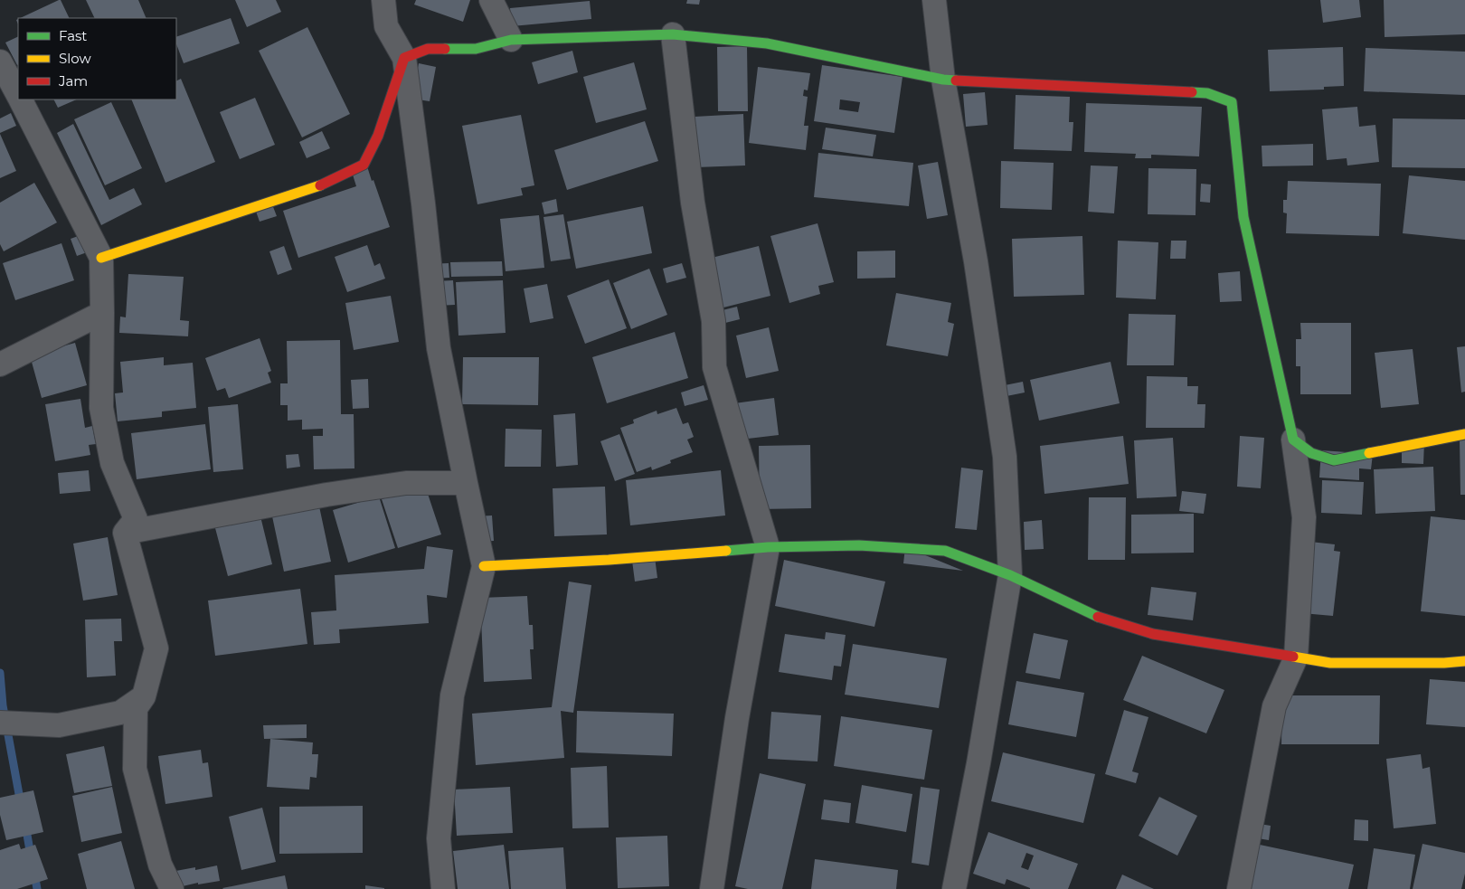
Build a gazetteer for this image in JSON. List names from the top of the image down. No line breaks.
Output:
{"legend":["Fast","Slow","Jam"]}
